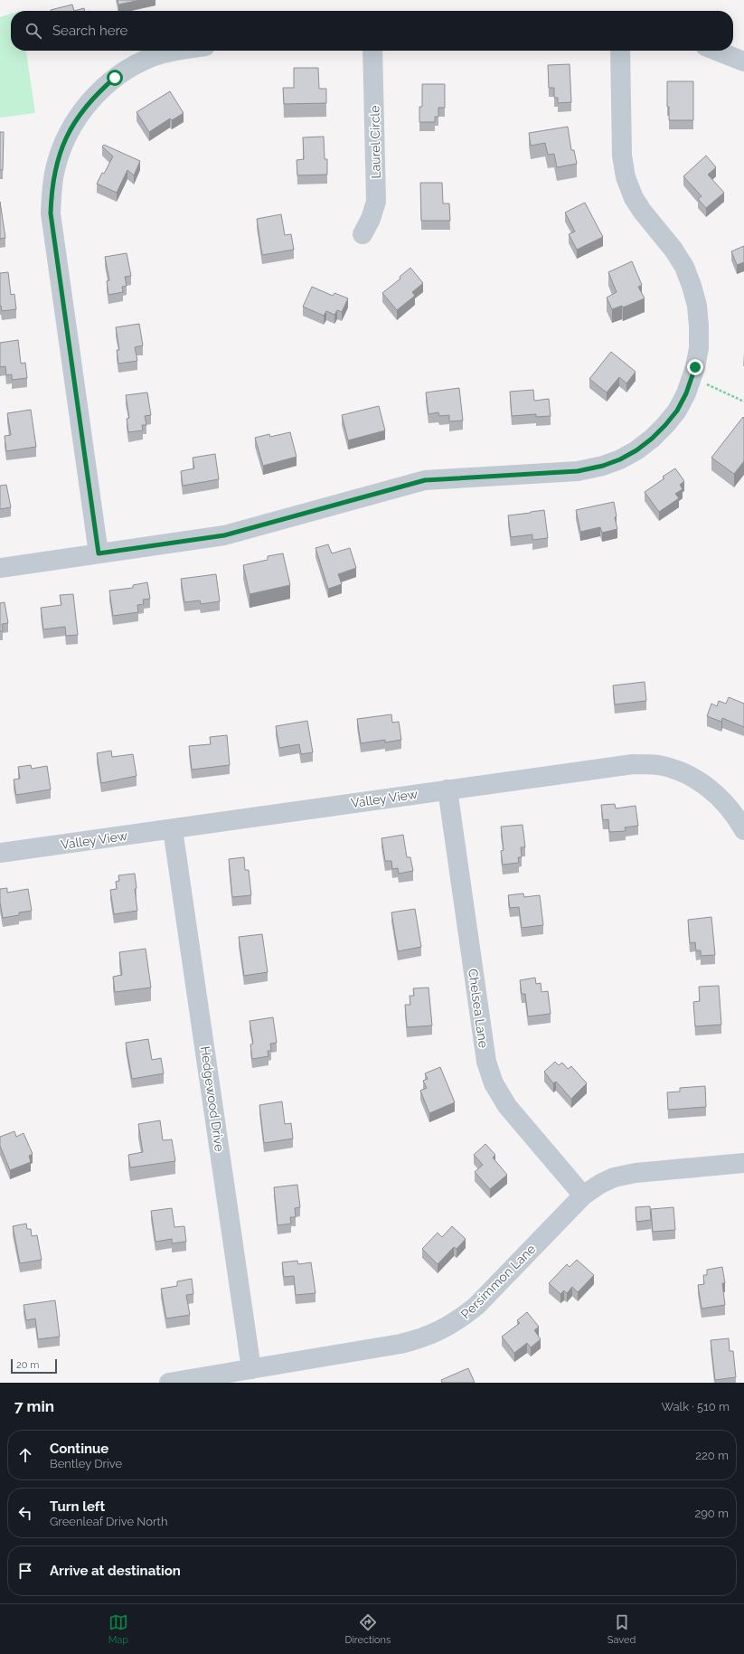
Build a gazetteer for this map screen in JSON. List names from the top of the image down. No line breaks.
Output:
{"streets":{"street":["Laurel Circle","Valley View","Chelsea Lane","Hedgewood Drive","Persimmon Lane"]},"crossings":[["Valley View","Chelsea Lane"],["Valley View","Hedgewood Drive"],["Chelsea Lane","Persimmon Lane"],["Hedgewood Drive","Persimmon Lane"]],"scale_bar":"20 m","page":{"search":"Search here","scale":"20 m","heading":["7 min","Walk · 510 m"],"list":[["Continue","Bentley Drive","220 m"],["Turn left","Greenleaf Drive North","290 m"],"Arrive at destination"],"nav":["Map","Directions","Saved"]}}
